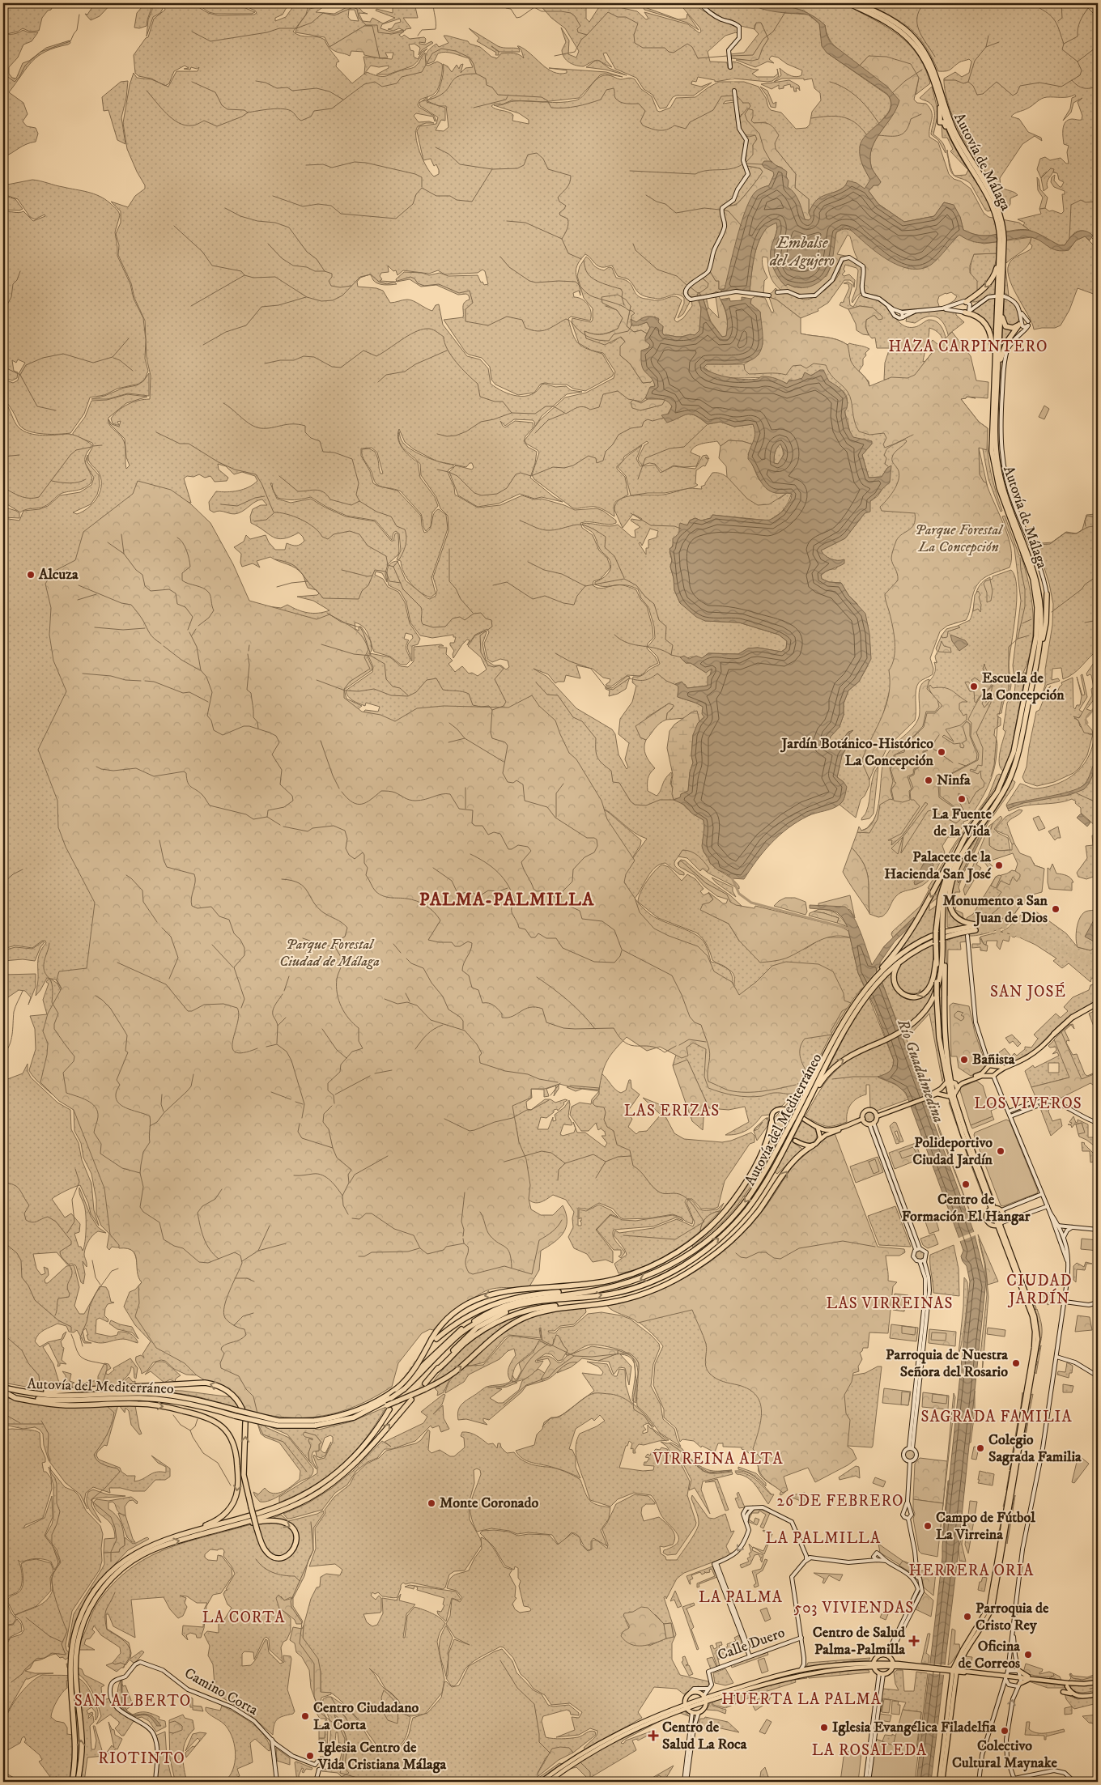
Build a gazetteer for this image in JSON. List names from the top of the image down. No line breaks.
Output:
{"streets":{"highway":["Autovía de Málaga","Autovía del Mediterráneo"],"street":["Calle Duero","Camino Corta"]},"districts":["HAZA CARPINTERO","PALMA-PALMILLA","SAN JOSÉ","LOS VIVEROS","LAS ERIZAS","CIUDAD JARDÍN","LAS VIRREINAS","SAGRADA FAMILIA","VIRREINA ALTA","26 DE FEBRERO","LA PALMILLA","HERRERA ORIA","LA PALMA","503 VIVIENDAS","LA CORTA","HUERTA LA PALMA","SAN ALBERTO","LA ROSALEDA","RIOTINTO"],"water":["Embalse del Agujero","Río Guadalmedina"],"parks":["Parque Forestal La Concepción","Parque Forestal Ciudad de Málaga"],"places":{"other":["Alcuza","Escuela de la Concepción","Jardín Botánico-Histórico La Concepción","Ninfa","La Fuente de la Vida","Palacete de la Hacienda San José","Monumento a San Juan de Dios","Bañista","Polideportivo Ciudad Jardín","Centro de Formación El Hangar","Parroquia de Nuestra Señora del Rosario","Colegio Sagrada Familia","Monte Coronado","Campo de Fútbol La Virreina","Parroquia de Cristo Rey","Oficina de Correos","Centro Ciudadano La Corta","Iglesia Evangélica Filadelfia","Colectivo Cultural Maynake","Iglesia Centro de Vida Cristiana Málaga"],"health":["Centro de Salud Palma-Palmilla","Centro de Salud La Roca"]}}
